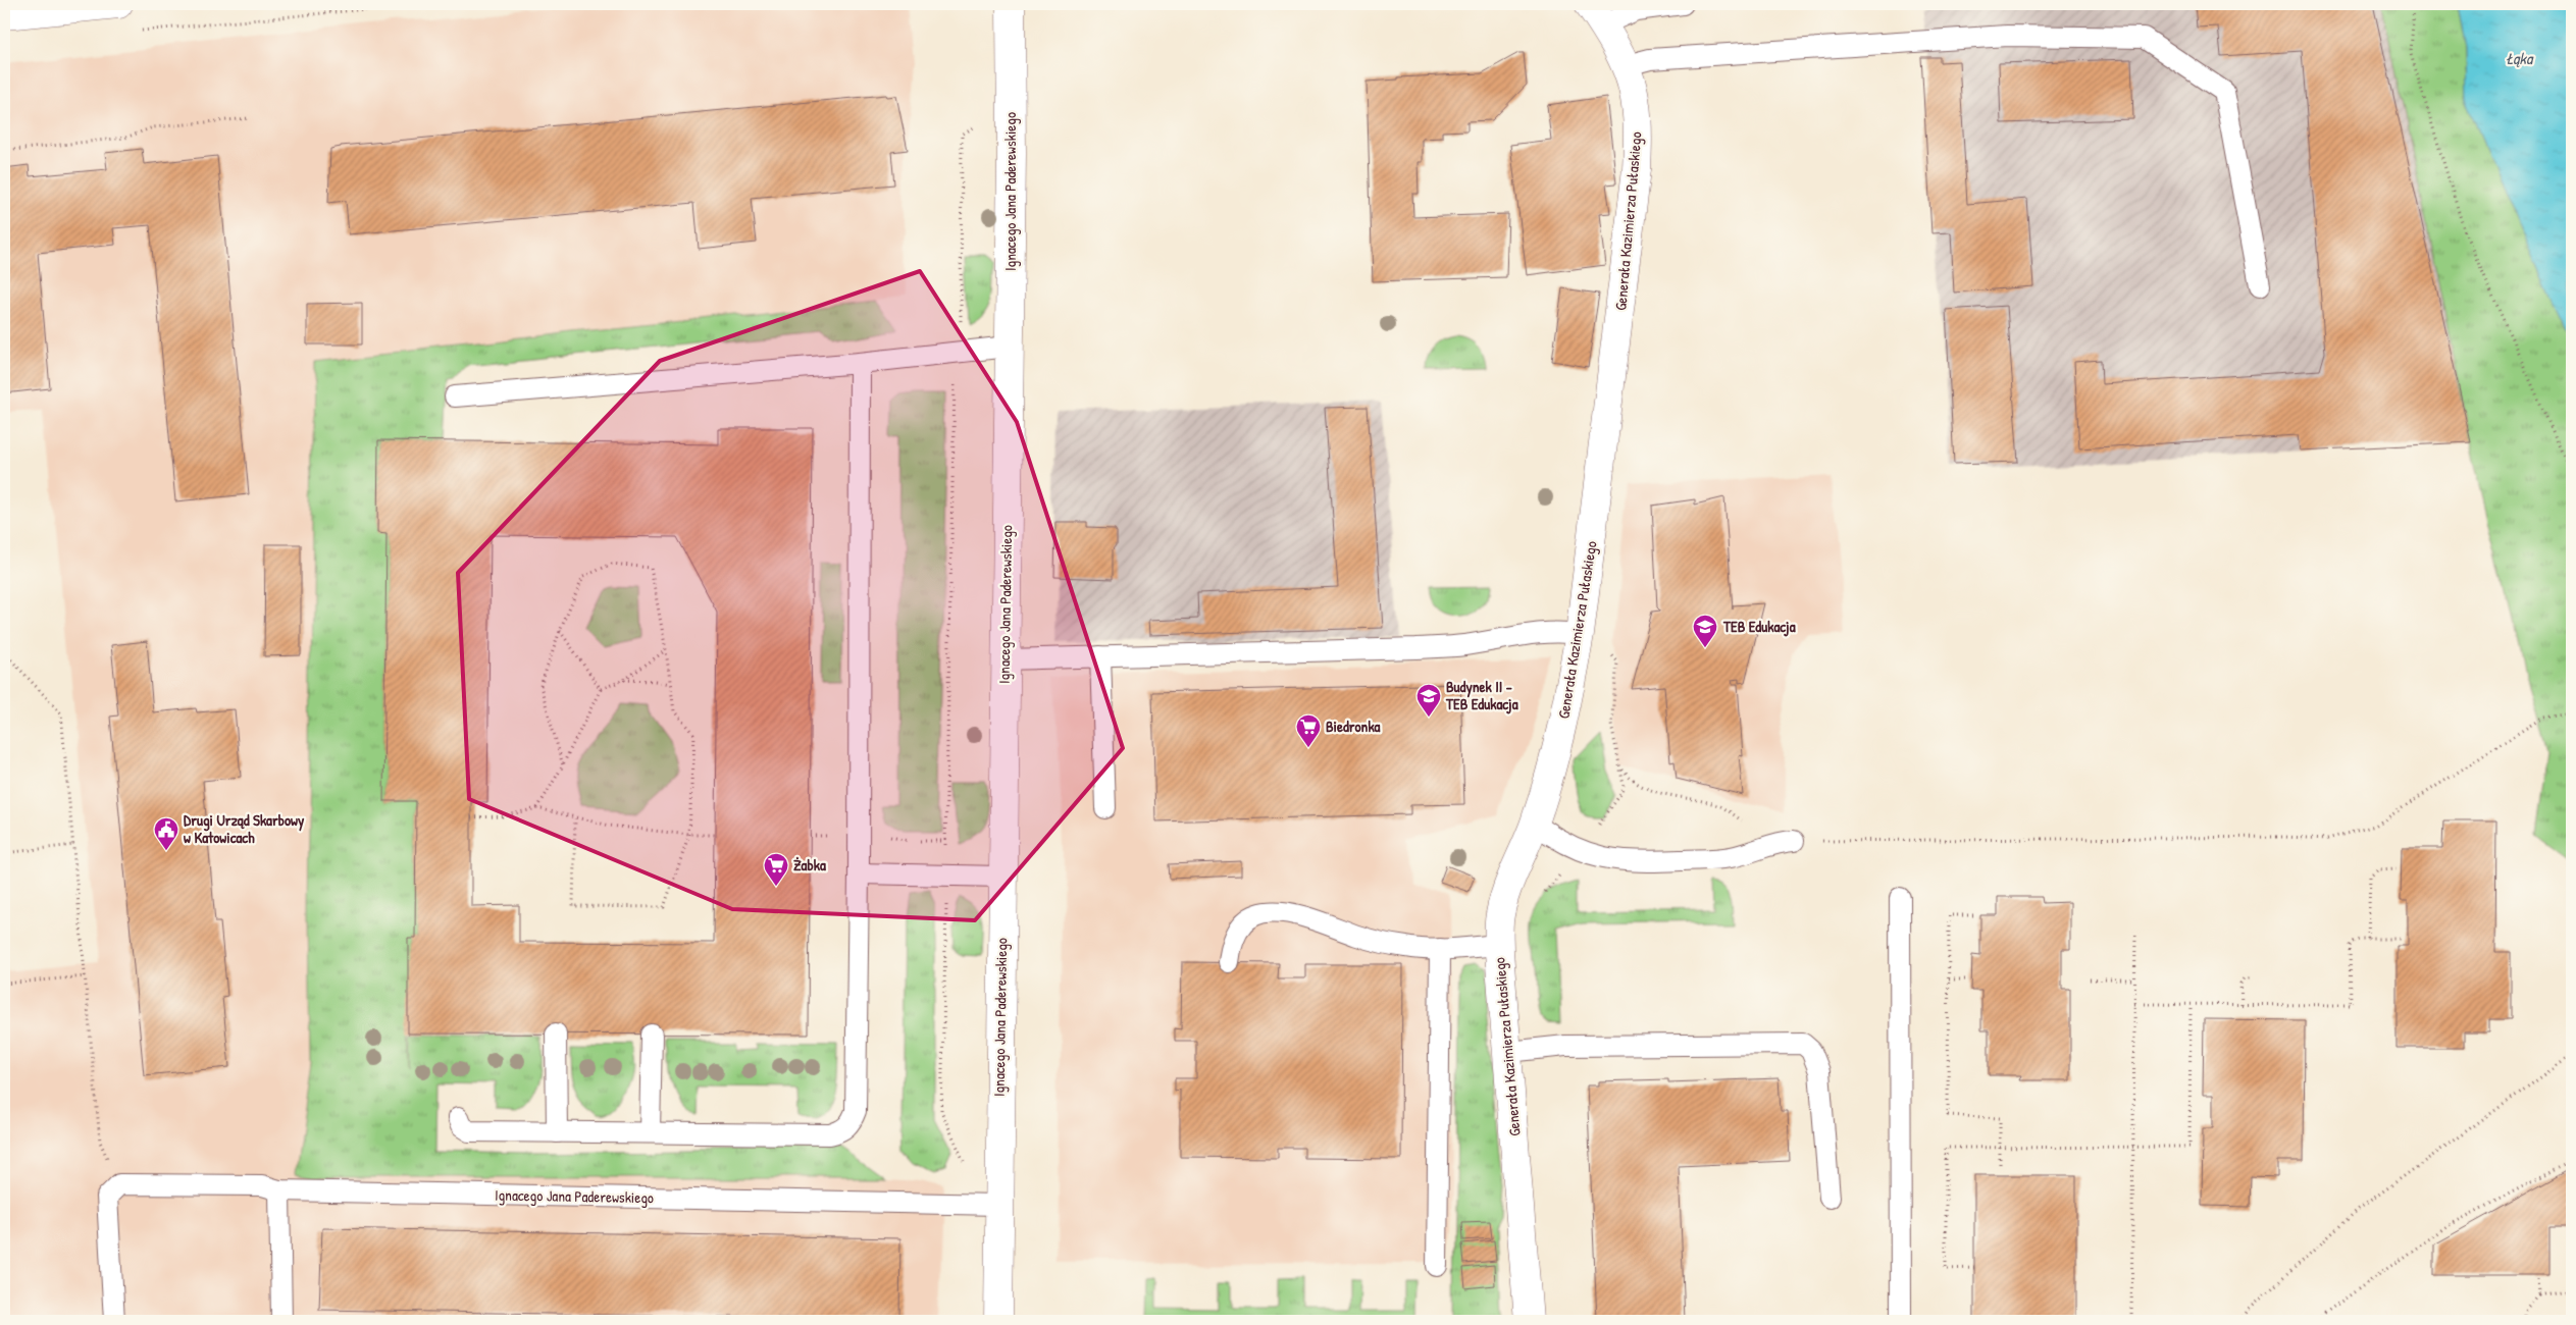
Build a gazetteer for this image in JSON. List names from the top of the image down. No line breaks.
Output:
{"streets":{"street":["Ignacego Jana Paderewskiego","Generała Kazimierza Pułaskiego"]},"water":["Łąka"],"places":{"school or university":["TEB Edukacja","Budynek II - TEB Edukacja"],"supermarket":["Biedronka","Żabka"],"public building":["Drugi Urząd Skarbowy w Katowicach"]}}
